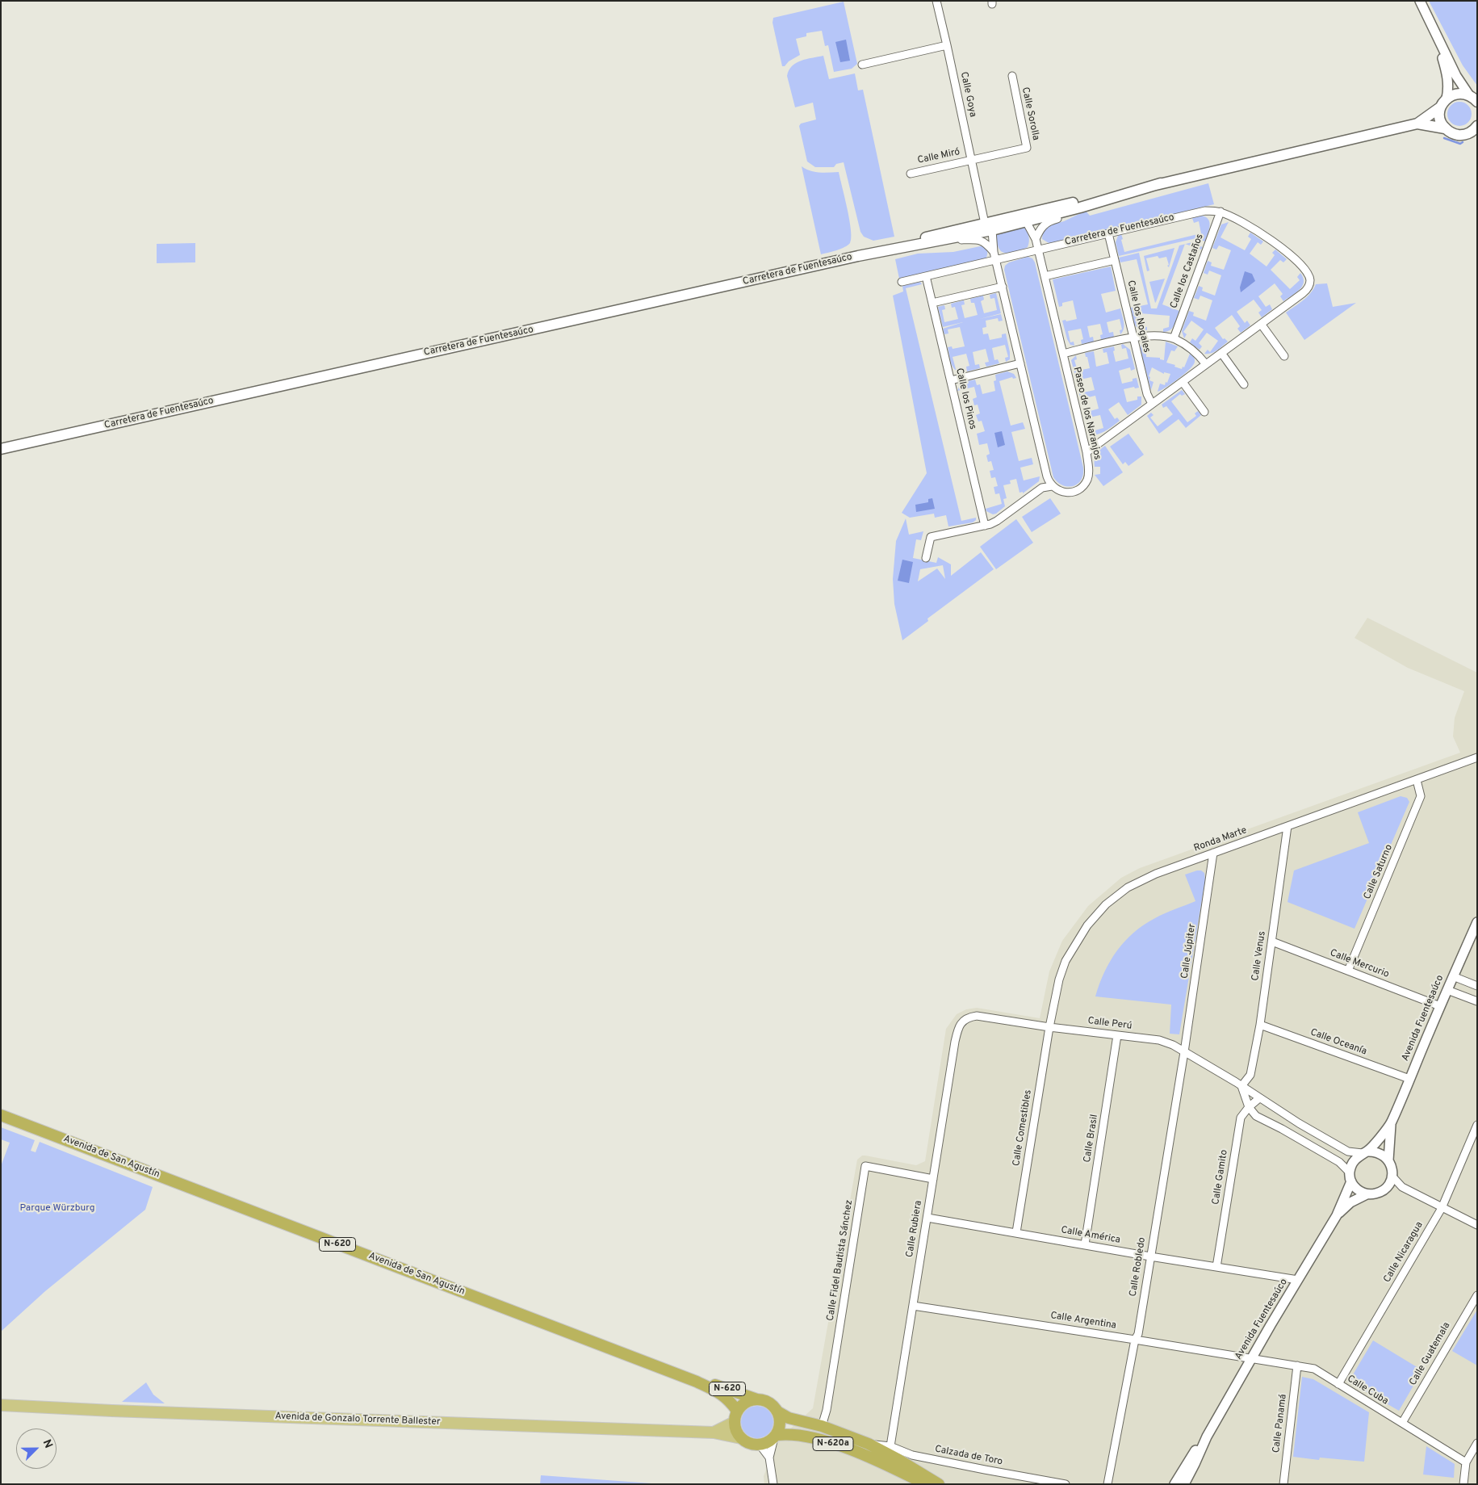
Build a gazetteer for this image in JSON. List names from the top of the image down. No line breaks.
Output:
{"streets":{"highway":["Avenida de San Agustín","N-620","N-620a"],"main road":["Carretera de Fuentesaúco","Avenida de Gonzalo Torrente Ballester"],"street":["Calle Goya","Calle Sorolla","Calle Miró","Calle los Castaños","Calle los Nogales","Calle los Pinos","Paseo de los Naranjos","Ronda Marte","Calle Saturno","Calle Júpiter","Calle Venus","Calle Mercurio","Avenida Fuentesaúco","Calle Perú","Calle Oceanía","Calle Comestibles","Calle Brasil","Calle Gamito","Calle Rubiera","Calle América","Calle Nicaragua","Calle Fidel Bautista Sánchez","Calle Robledo","Calle Argentina","Calle Guatemala","Calle Cuba","Calle Panamá","Calzada de Toro"]},"crossings":[["Calle Goya","Calle Sorolla"],["Calle Goya","Calle Miró"],["Calle Goya","Carretera de Fuentesaúco"],["Calle Sorolla","Calle Miró"],["Carretera de Fuentesaúco","Calle los Castaños"],["Carretera de Fuentesaúco","Calle los Nogales"],["Carretera de Fuentesaúco","Calle los Pinos"],["Carretera de Fuentesaúco","Paseo de los Naranjos"],["Ronda Marte","Calle Saturno"],["Ronda Marte","Calle Júpiter"],["Ronda Marte","Calle Venus"],["Ronda Marte","Calle Perú"],["Ronda Marte","Calle Comestibles"],["Calle Saturno","Calle Mercurio"],["Calle Júpiter","Calle Perú"],["Calle Júpiter","Calle Robledo"],["Calle Venus","Calle Mercurio"],["Calle Venus","Calle Perú"],["Calle Venus","Calle Oceanía"],["Calle Mercurio","Avenida Fuentesaúco"],["Avenida Fuentesaúco","Calle Perú"],["Avenida Fuentesaúco","Calle Oceanía"],["Avenida Fuentesaúco","Calle América"],["Avenida Fuentesaúco","Calle Argentina"],["Avenida Fuentesaúco","Calle Cuba"],["Calle Perú","Calle Comestibles"],["Calle Perú","Calle Brasil"],["Calle Perú","Calle Gamito"],["Calle Perú","Calle Rubiera"],["Calle Perú","Calle Robledo"],["Calle Comestibles","Calle América"],["Calle Brasil","Calle América"],["Avenida de San Agustín","N-620"],["Avenida de San Agustín","Avenida de Gonzalo Torrente Ballester"],["Avenida de San Agustín","N-620a"],["Calle Gamito","Calle América"],["Calle Rubiera","Calle América"],["Calle Rubiera","Calle Fidel Bautista Sánchez"],["Calle Rubiera","Calle Argentina"],["Calle Rubiera","Calzada de Toro"],["Calle América","Calle Robledo"],["N-620","Avenida de Gonzalo Torrente Ballester"],["N-620","N-620a"],["Calle Nicaragua","Calle Cuba"],["Calle Fidel Bautista Sánchez","N-620a"],["Calle Robledo","Calle Argentina"],["Calle Argentina","Calle Cuba"],["Calle Guatemala","Calle Cuba"],["Calle Cuba","Calle Panamá"],["Avenida de Gonzalo Torrente Ballester","N-620a"],["N-620a","Calzada de Toro"]],"parks":["Parque Würzburg"],"north":"top right"}
